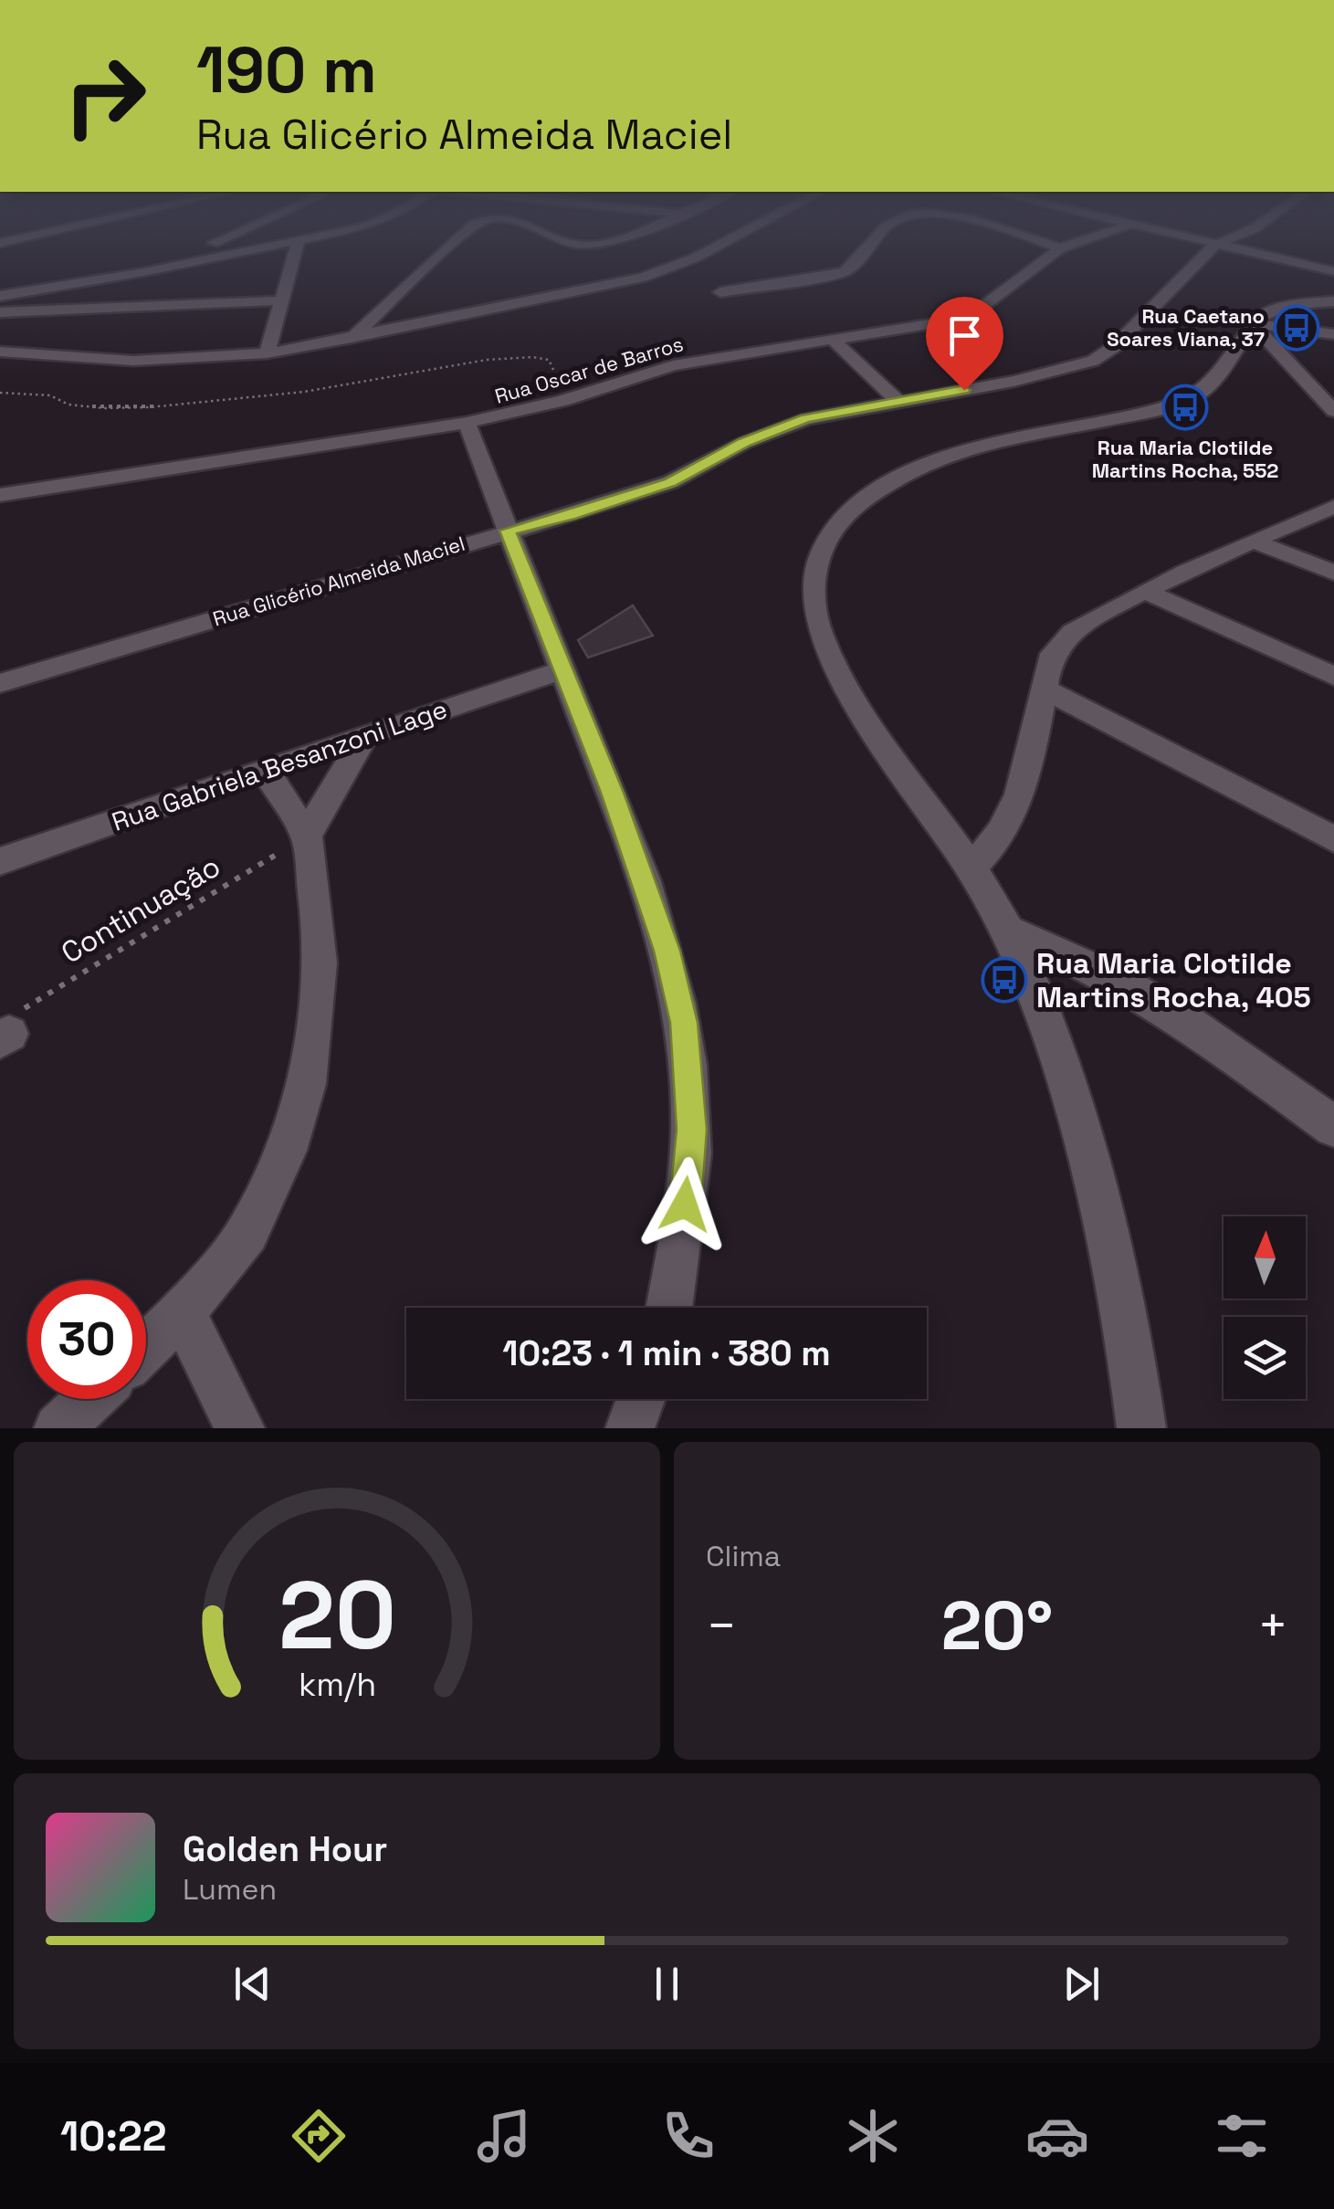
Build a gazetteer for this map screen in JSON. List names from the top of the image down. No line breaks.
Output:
{"streets":{"street":["Rua Oscar de Barros","Rua Glicério Almeida Maciel","Rua Gabriela Besanzoni Lage"],"path":["Continuação"]},"places":{"bus stop":["Rua Caetano Soares Viana, 37","Rua Maria Clotilde Martins Rocha, 552","Rua Maria Clotilde Martins Rocha, 405"]},"north":"top","page":{"turn":["190 m","Rua Glicério Almeida Maciel"],"limit":"30","trip":"10:23 · 1 min · 380 m","tile":"Clima","heat":["−","20°","+"],"song":["Golden Hour","Lumen"],"tabs":"10:22","gauge":["20","km/h"]}}
